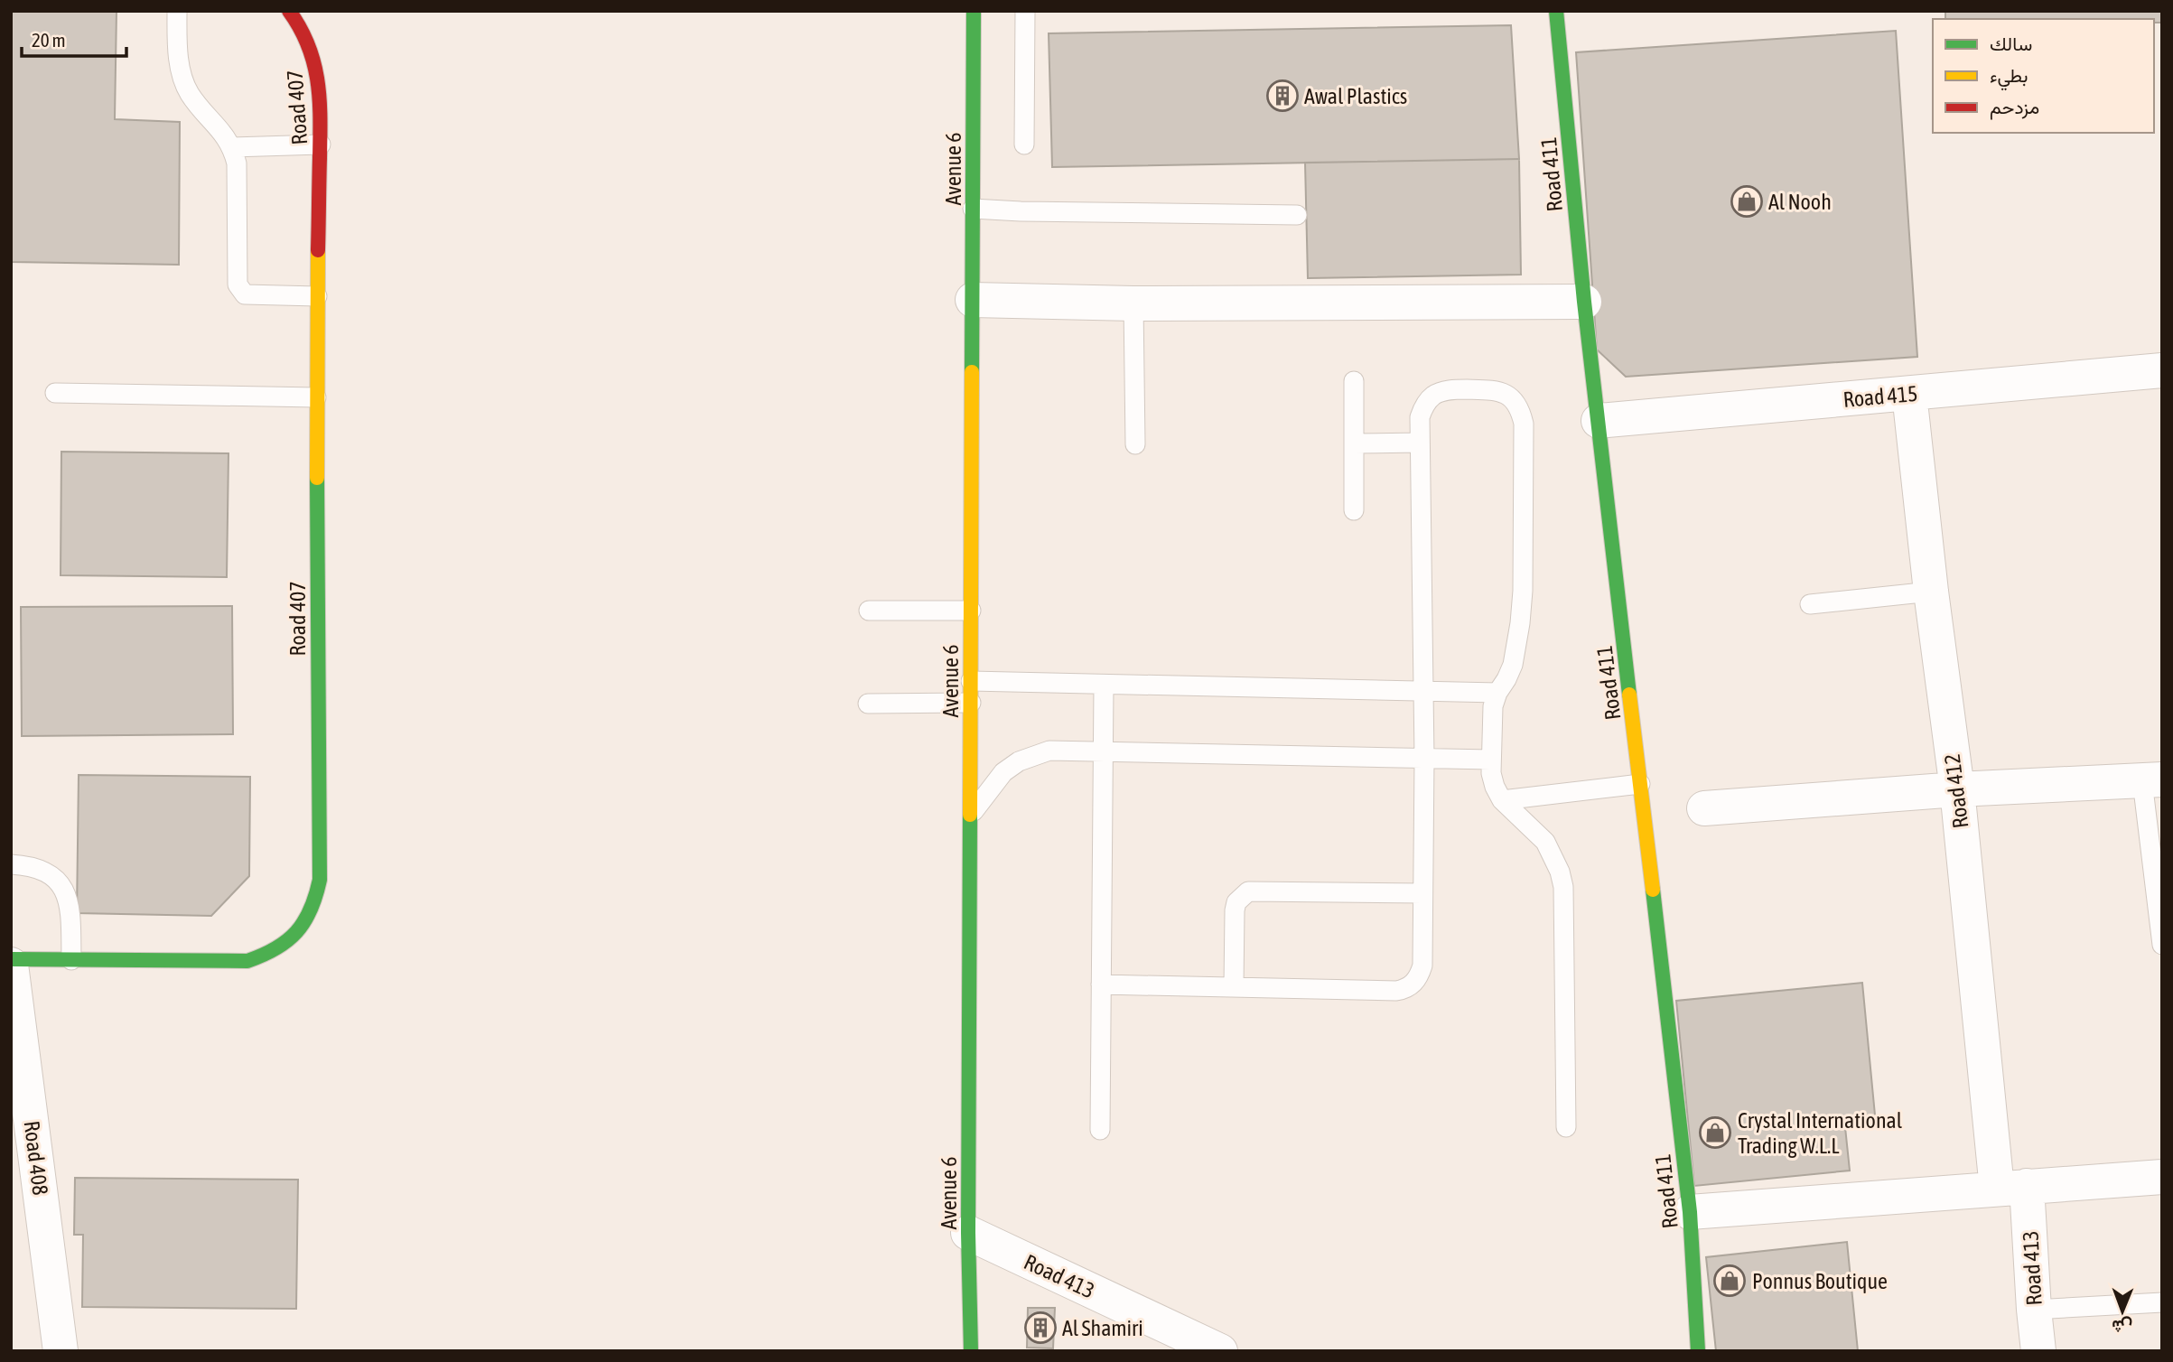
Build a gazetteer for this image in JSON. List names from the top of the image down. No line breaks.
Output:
{"streets":{"street":["Road 407","Avenue 6","Road 411","Road 415","Road 412","Road 408","Road 413"]},"crossings":[["Avenue 6","Road 413"],["Road 411","Road 415"],["Road 415","Road 412"],["Road 412","Road 413"]],"places":{"building":["Awal Plastics","Al Shamiri"],"shop":["Al Nooh","Crystal International Trading W.L.L","Ponnus Boutique"]},"legend":["سالك","بطيء","مزدحم"],"scale_bar":"20 m","north":"bottom"}
